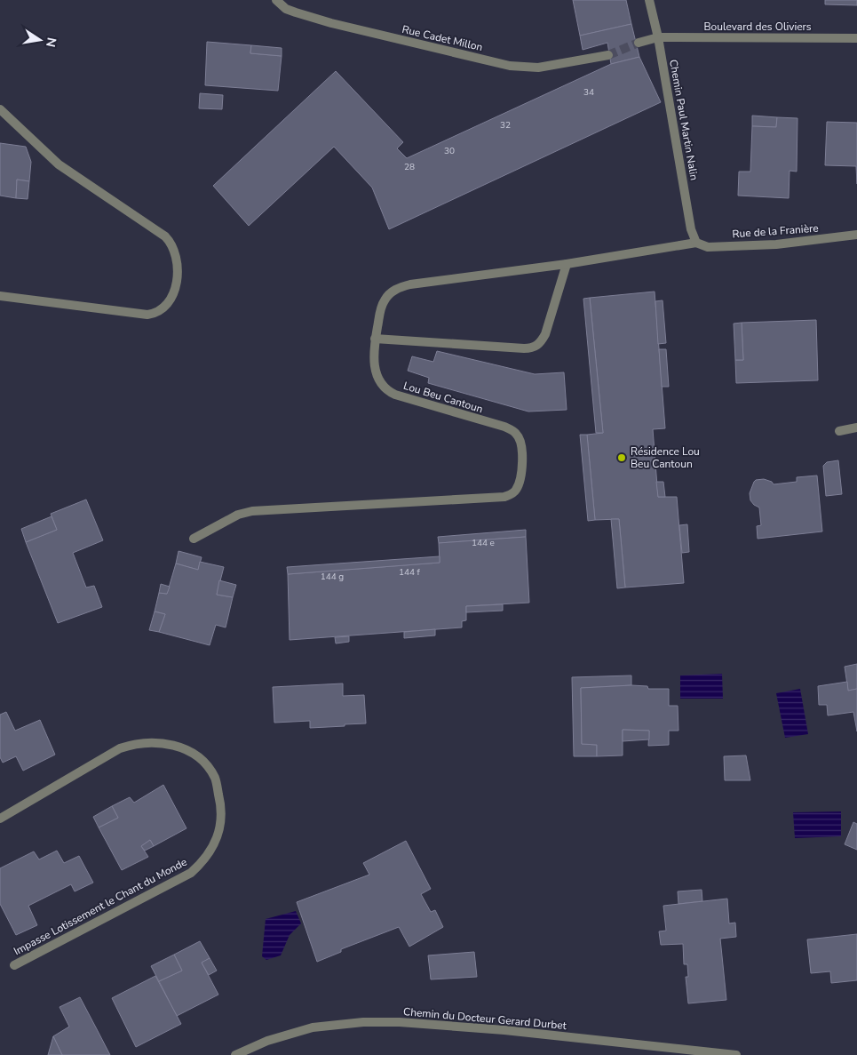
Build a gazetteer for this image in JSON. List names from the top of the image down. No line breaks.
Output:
{"streets":{"street":["Boulevard des Oliviers","Rue Cadet Millon","Chemin Paul Martin Nalin","Rue de la Franière","Lou Beu Cantoun","Impasse Lotissement le Chant du Monde","Chemin du Docteur Gerard Durbet"]},"crossings":[["Boulevard des Oliviers","Chemin Paul Martin Nalin"],["Chemin Paul Martin Nalin","Rue de la Franière"],["Chemin Paul Martin Nalin","Lou Beu Cantoun"],["Rue de la Franière","Lou Beu Cantoun"]],"places":["Résidence Lou Beu Cantoun"],"house_numbers":["34","32","30","28","144 e","144 f","144 g"],"north":"right"}
